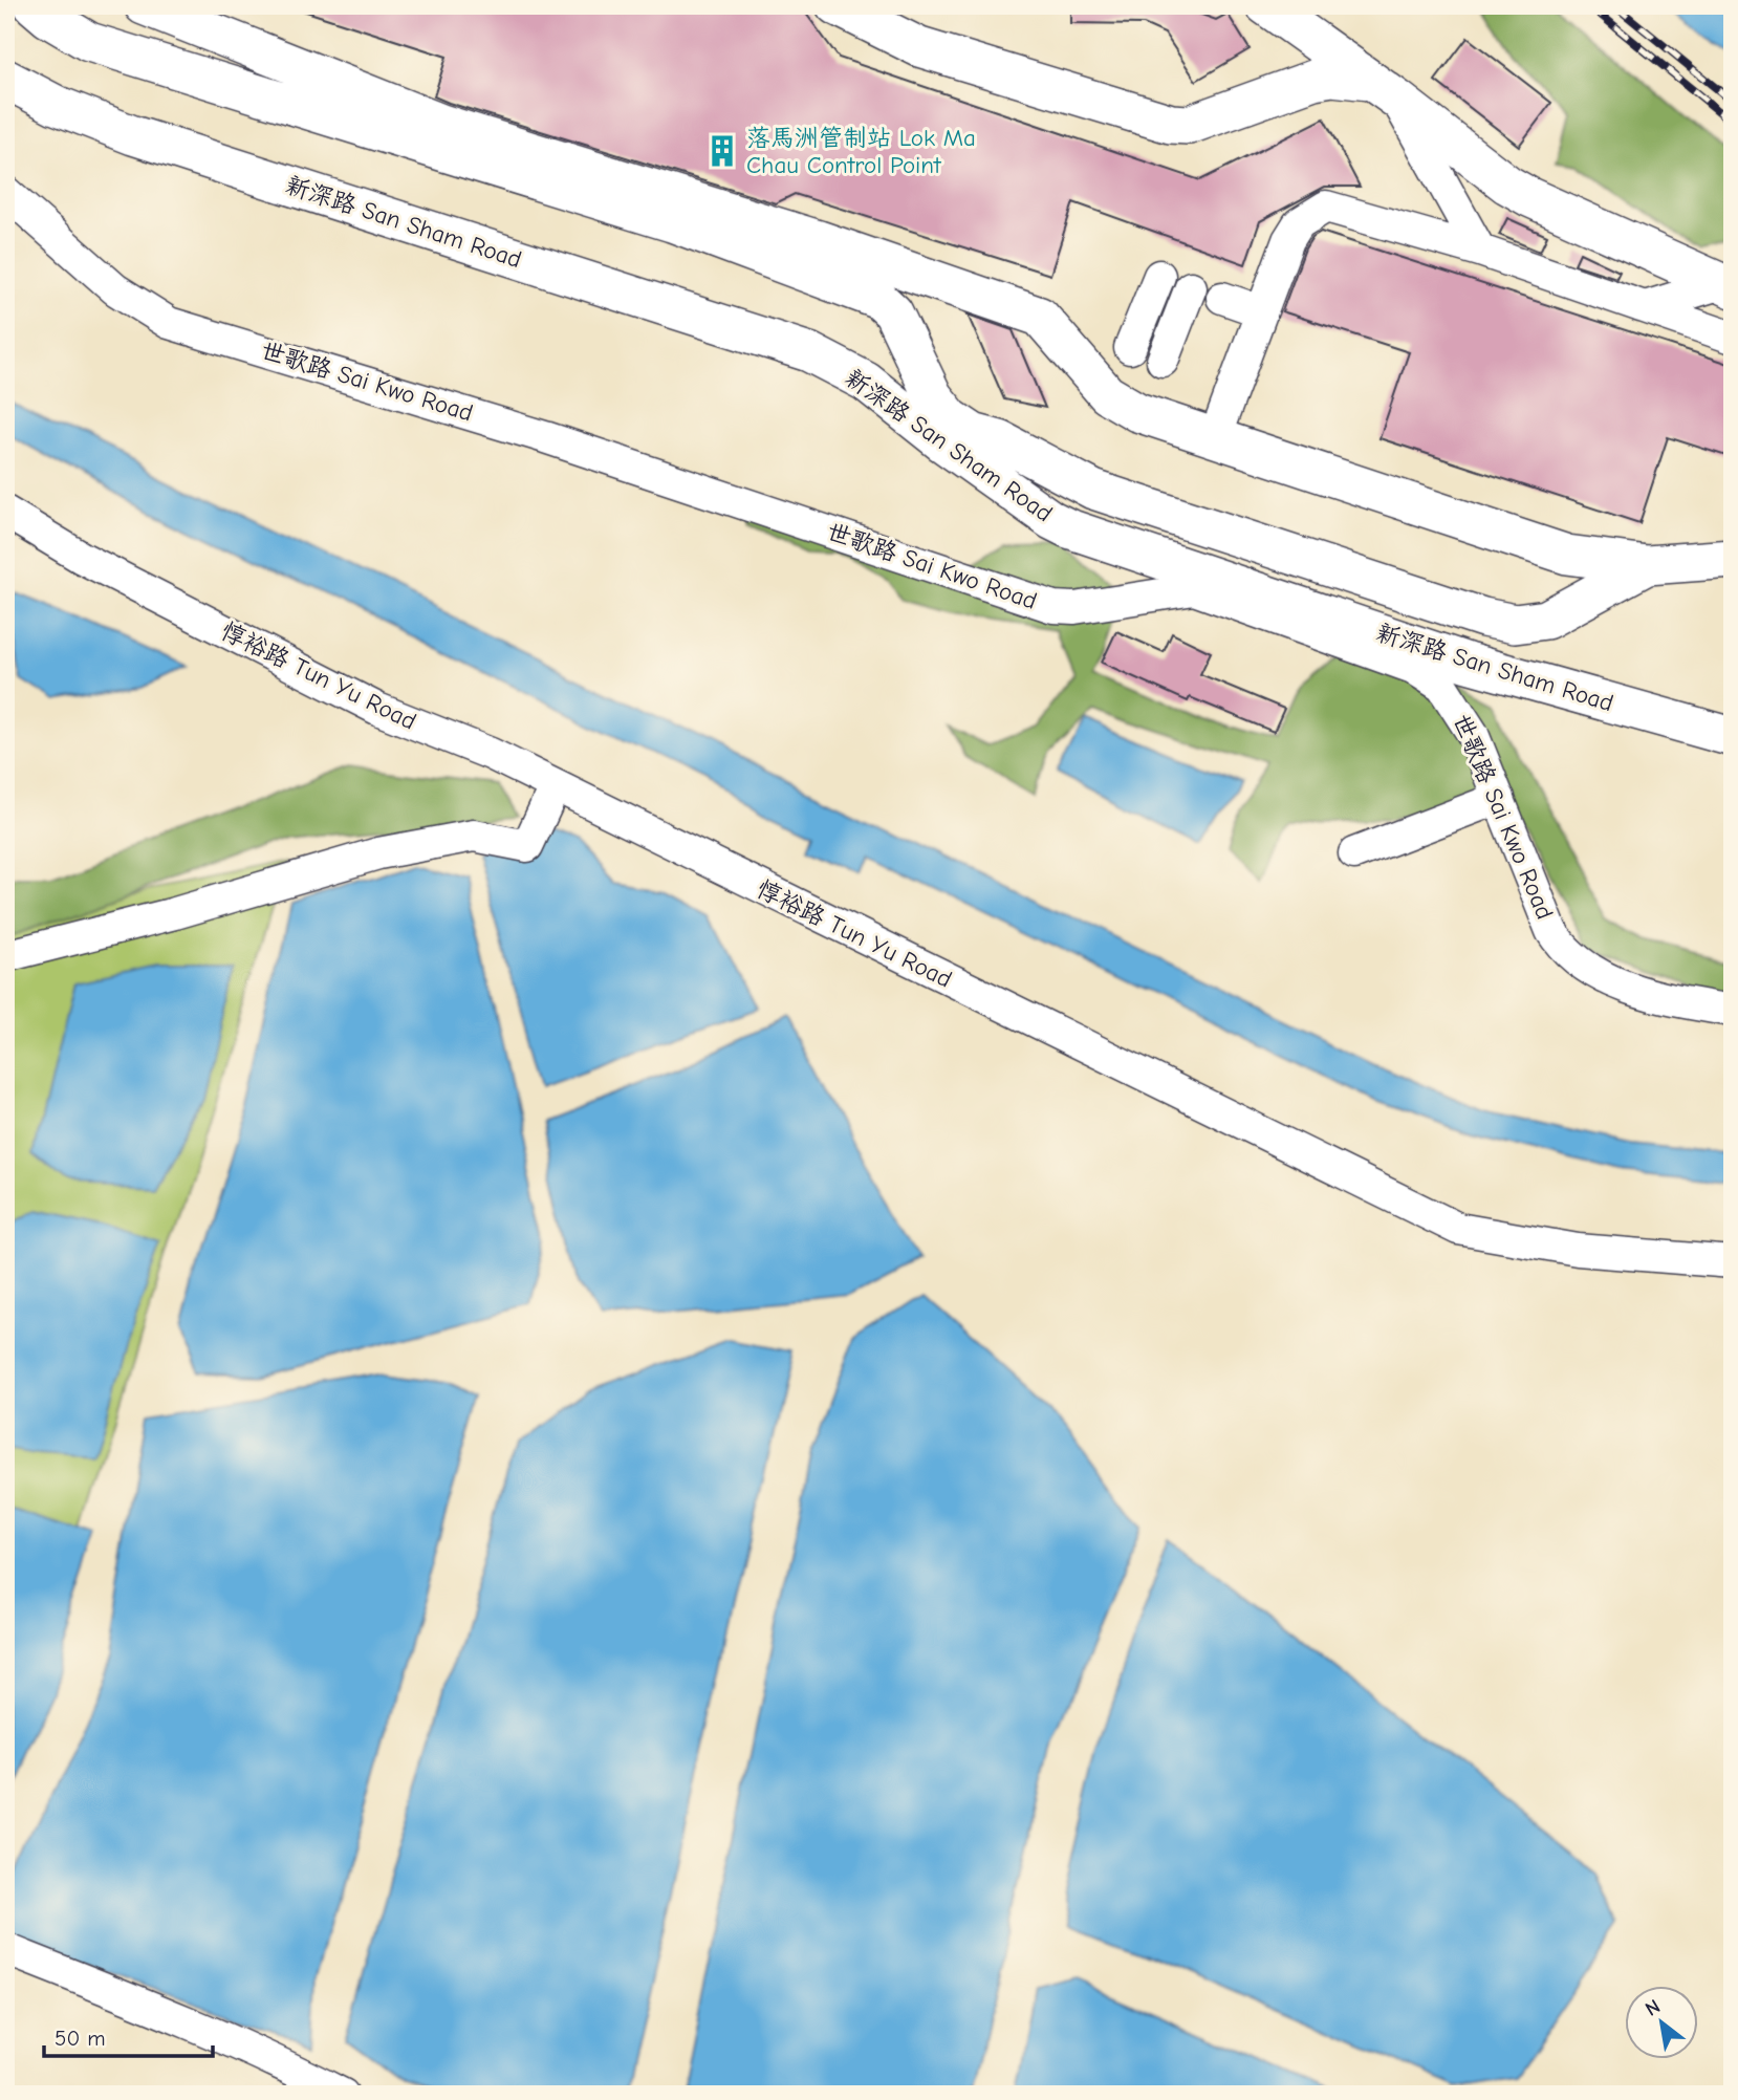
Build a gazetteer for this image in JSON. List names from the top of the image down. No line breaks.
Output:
{"streets":{"main road":["新深路 San Sham Road"],"street":["世歌路 Sai Kwo Road","惇裕路 Tun Yu Road"]},"places":{"building":["落馬洲管制站 Lok Ma Chau Control Point"]},"scale_bar":"50 m","north":"top left"}
